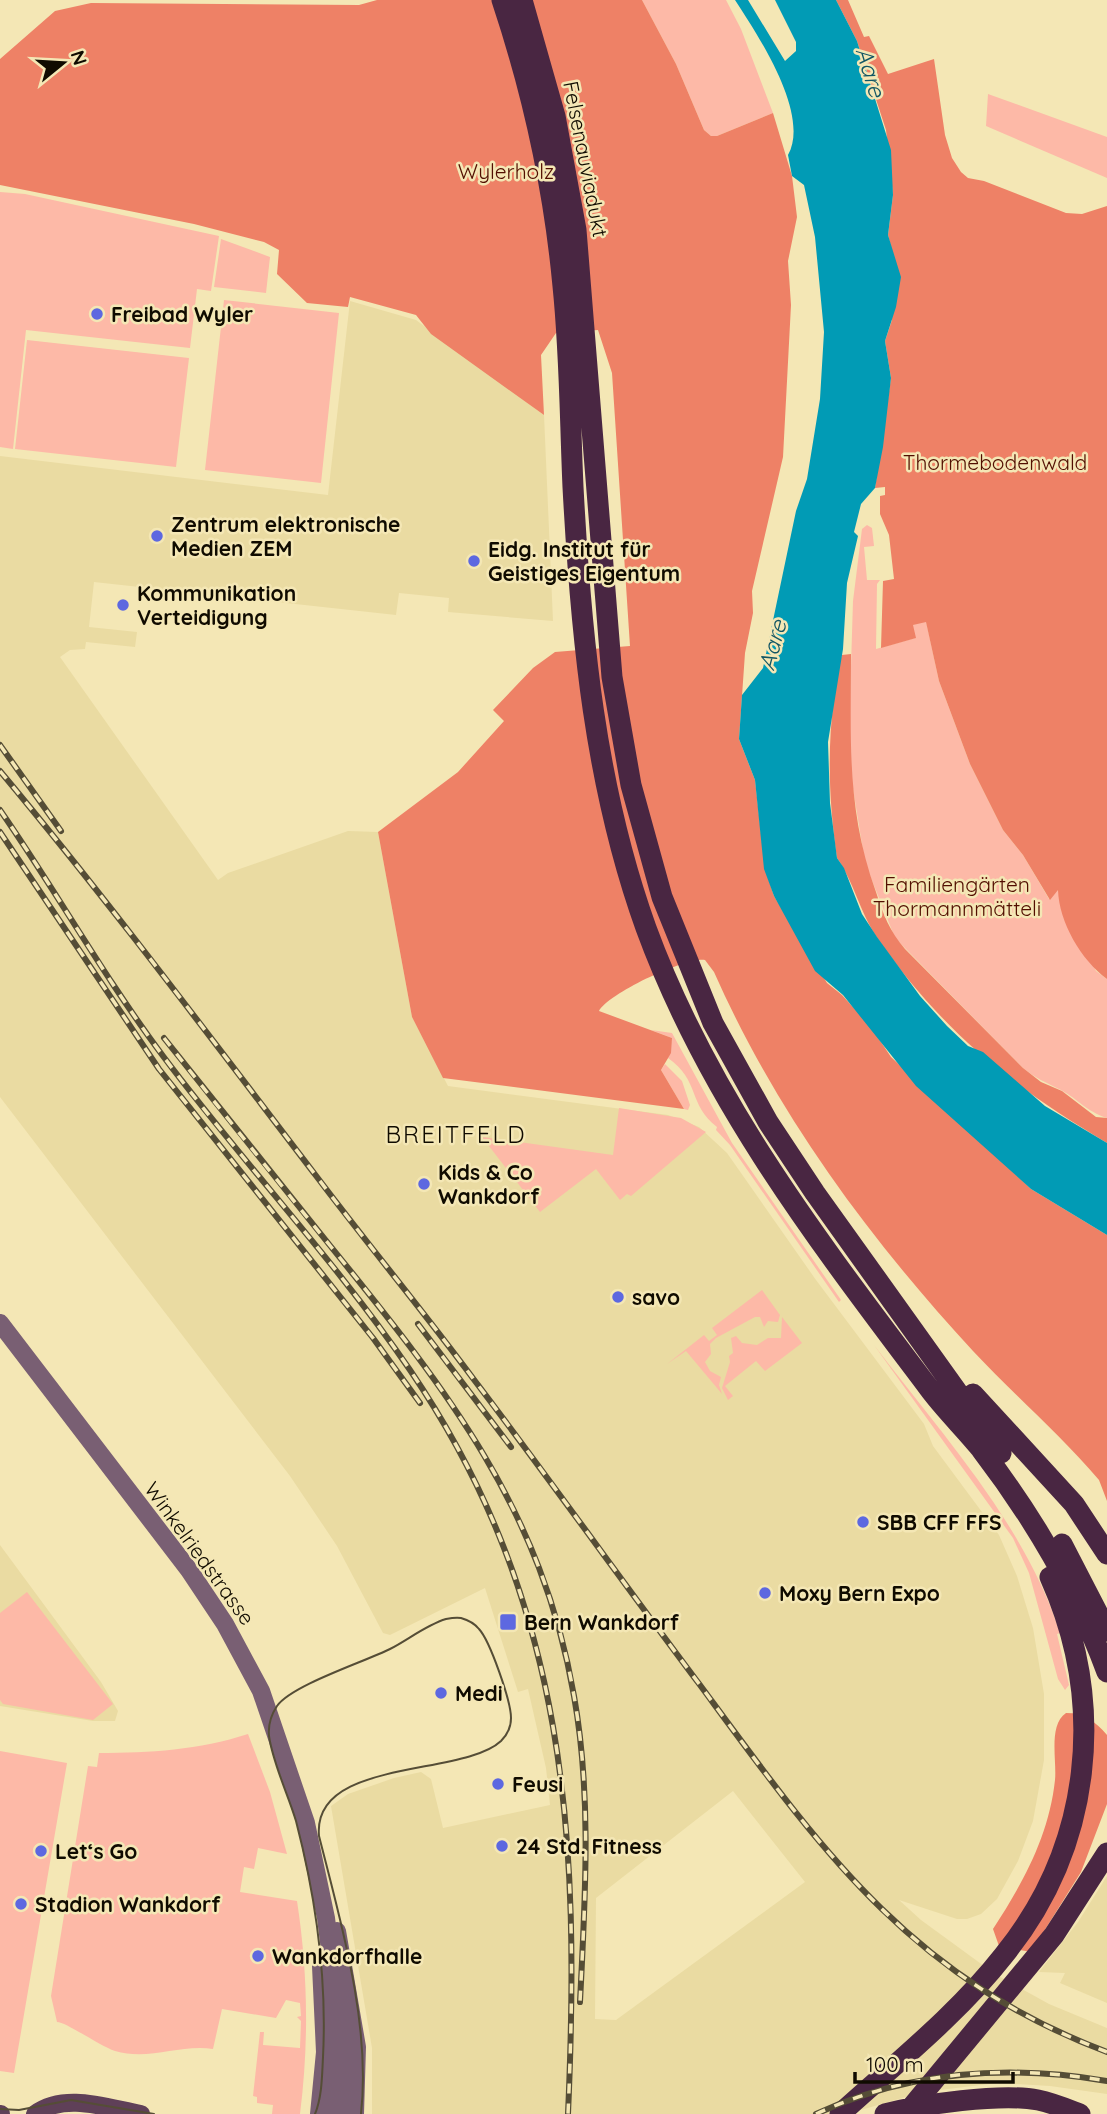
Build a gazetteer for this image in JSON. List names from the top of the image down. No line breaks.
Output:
{"streets":{"highway":["Felsenauviadukt"],"main road":["Winkelriedstrasse"]},"districts":["BREITFELD"],"water":["Aare"],"parks":["Wylerholz","Thormebodenwald","Familiengärten Thormannmätteli"],"places":{"other":["Freibad Wyler","Zentrum elektronische Medien ZEM","Eidg. Institut für Geistiges Eigentum","Kommunikation Verteidigung","Kids & Co Wankdorf","savo","SBB CFF FFS","Moxy Bern Expo","Medi","Feusi","24 Std. Fitness","Let‘s Go","Stadion Wankdorf","Wankdorfhalle"],"transit":["Bern Wankdorf"]},"scale_bar":"100 m","north":"right"}
